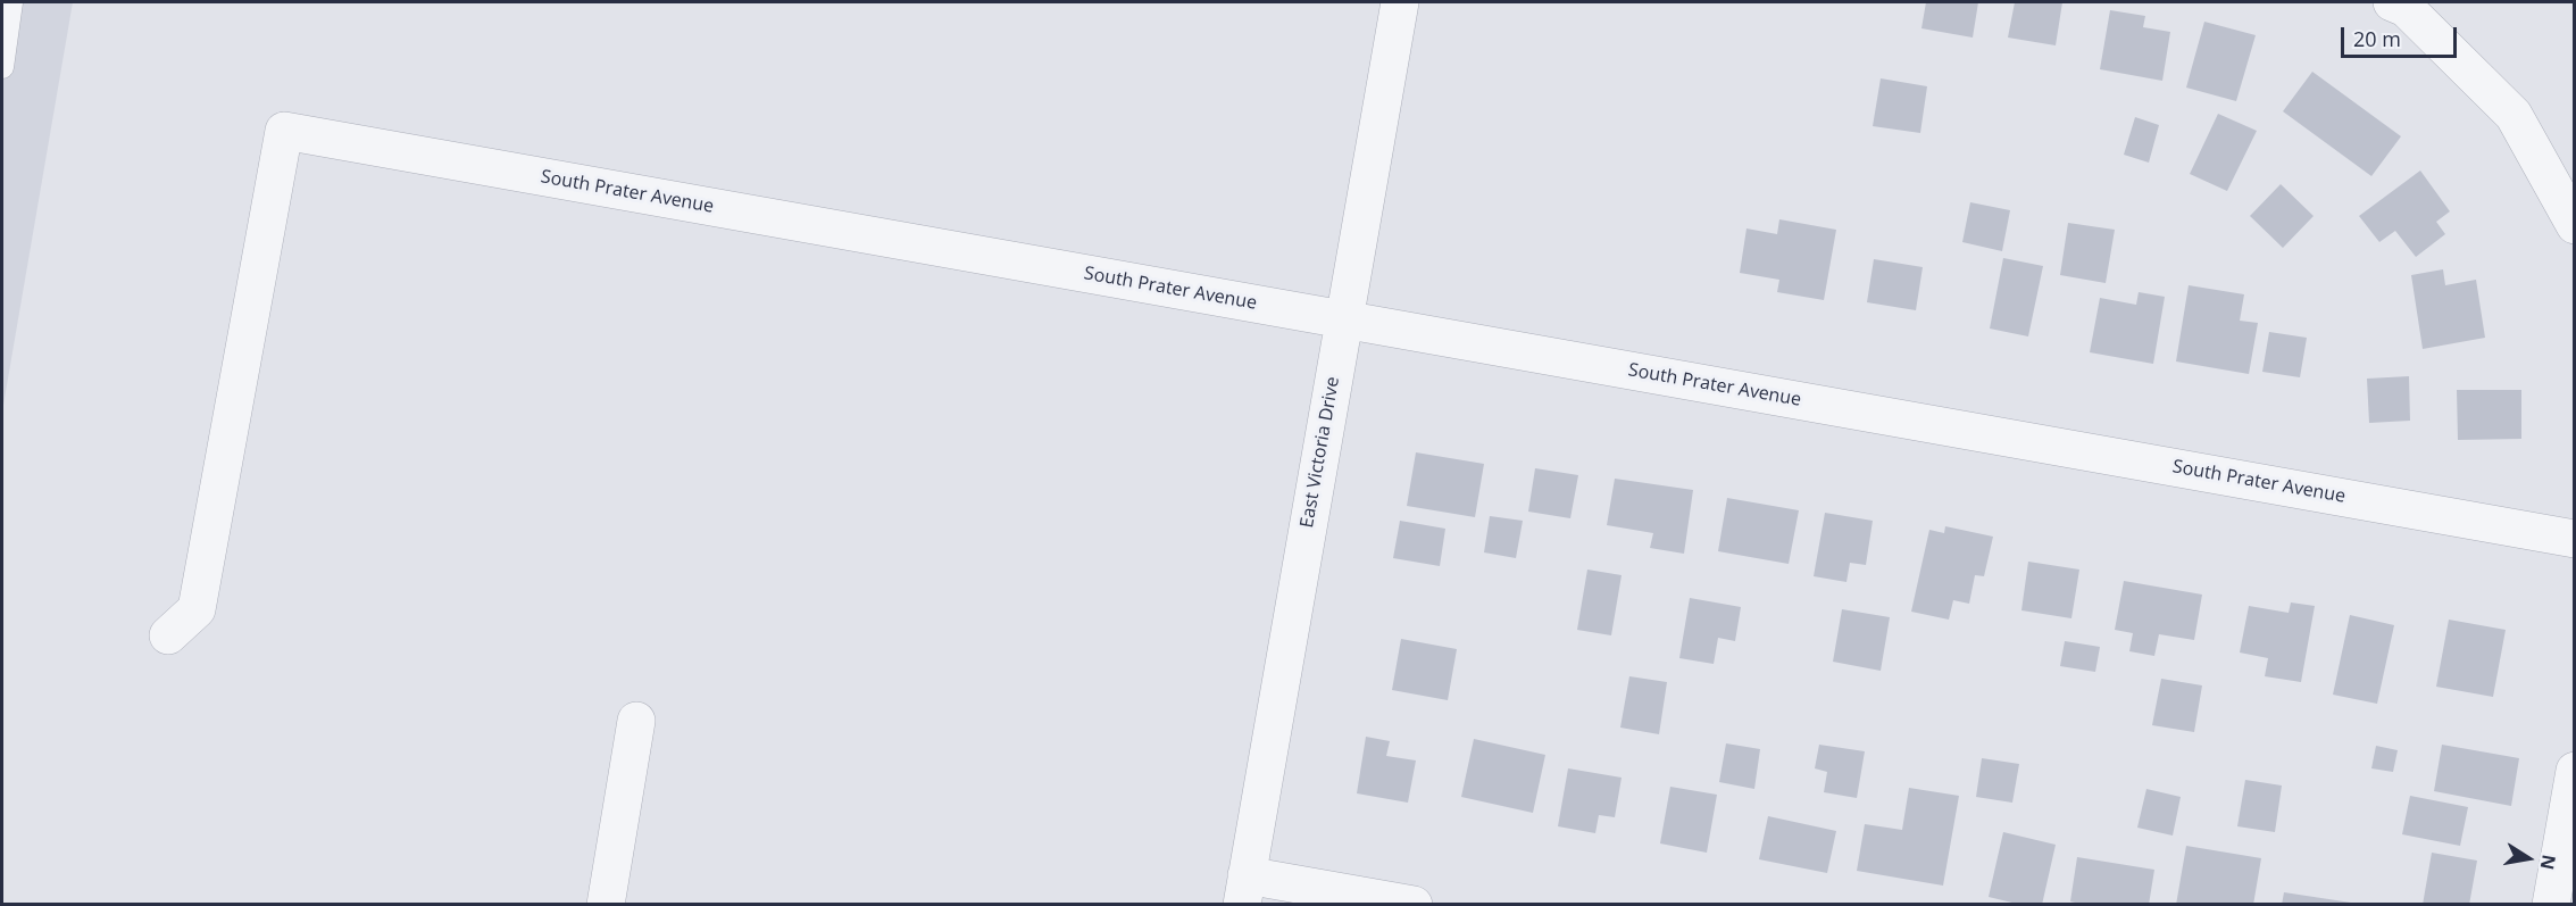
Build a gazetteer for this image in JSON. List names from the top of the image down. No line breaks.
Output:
{"streets":{"street":["South Prater Avenue","East Victoria Drive"]},"crossings":[["South Prater Avenue","East Victoria Drive"]],"scale_bar":"20 m","north":"right"}
